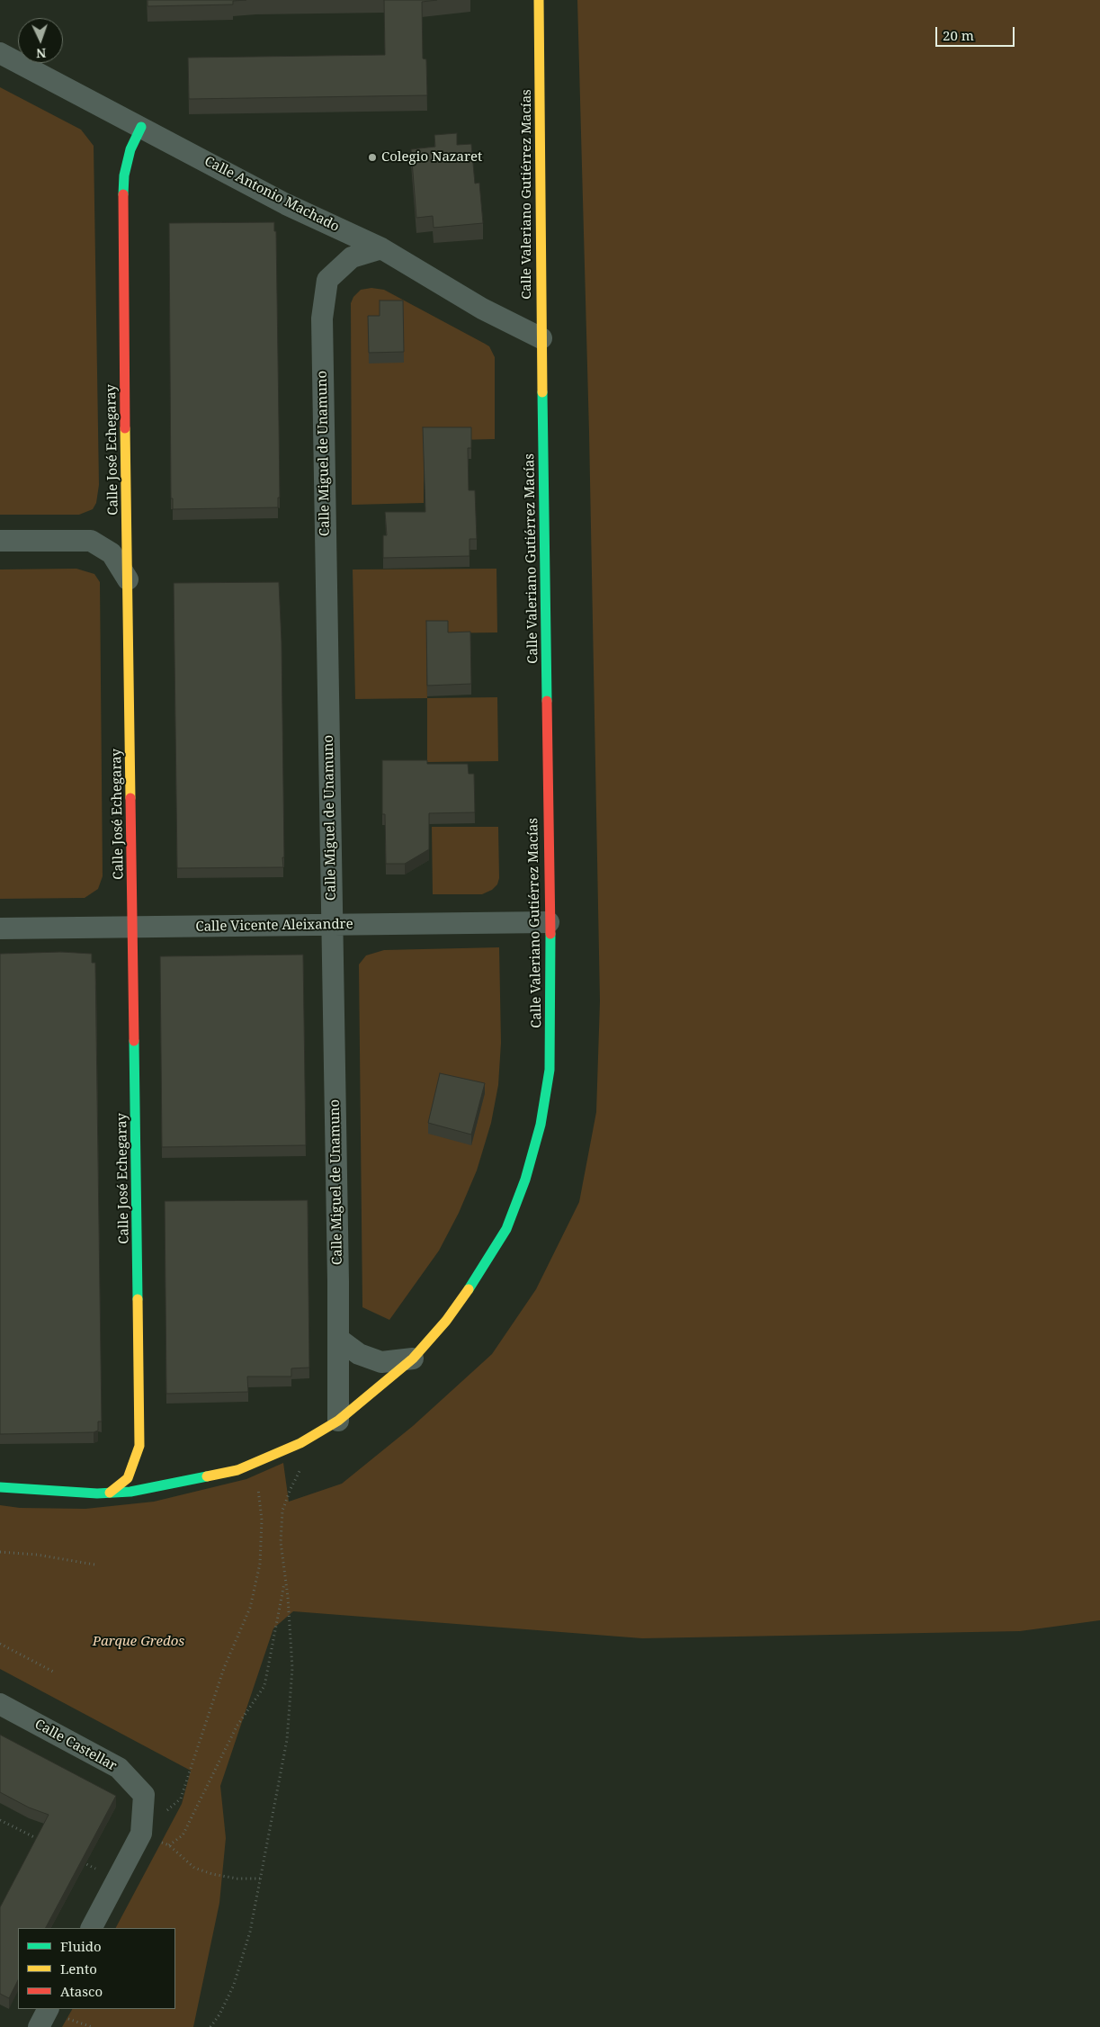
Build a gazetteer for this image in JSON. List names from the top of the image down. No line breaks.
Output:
{"streets":{"main road":["Calle Valeriano Gutiérrez Macías","Calle José Echegaray"],"street":["Calle Antonio Machado","Calle Miguel de Unamuno","Calle Vicente Aleixandre","Calle Castellar"]},"crossings":[["Calle Antonio Machado","Calle Valeriano Gutiérrez Macías"],["Calle Antonio Machado","Calle José Echegaray"],["Calle Antonio Machado","Calle Miguel de Unamuno"],["Calle Valeriano Gutiérrez Macías","Calle José Echegaray"],["Calle Valeriano Gutiérrez Macías","Calle Miguel de Unamuno"],["Calle Valeriano Gutiérrez Macías","Calle Vicente Aleixandre"],["Calle José Echegaray","Calle Vicente Aleixandre"],["Calle Miguel de Unamuno","Calle Vicente Aleixandre"]],"parks":["Parque Gredos"],"places":["Colegio Nazaret"],"legend":["Fluido","Lento","Atasco"],"scale_bar":"20 m","north":"bottom"}
